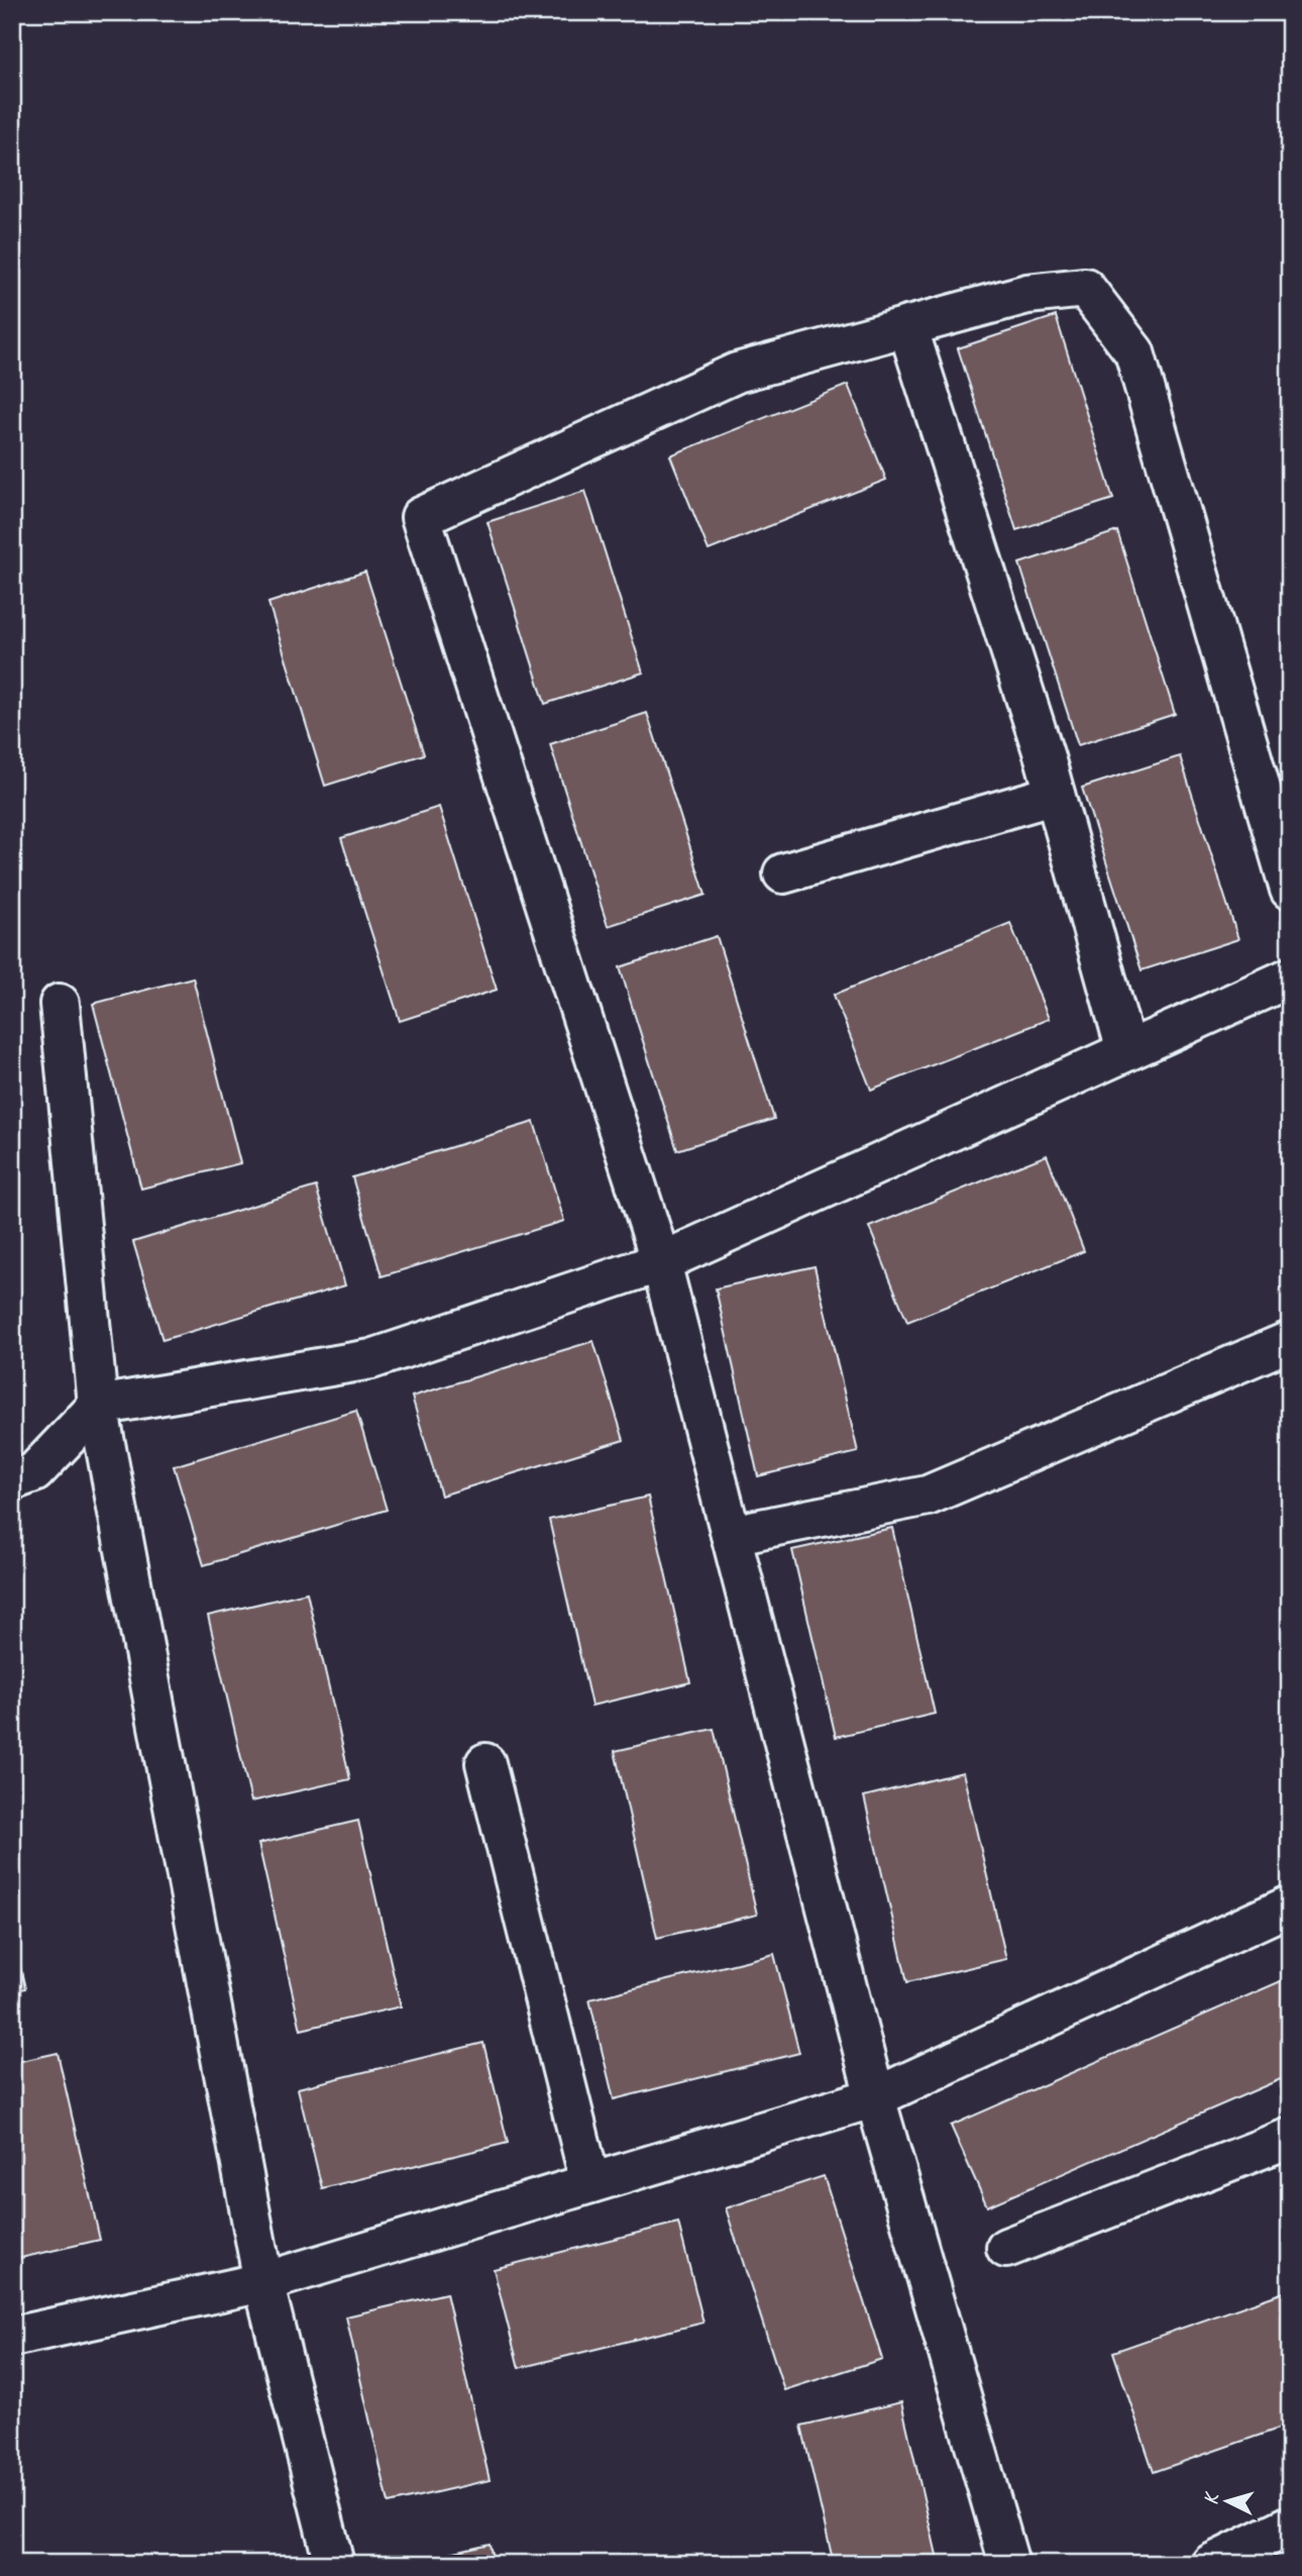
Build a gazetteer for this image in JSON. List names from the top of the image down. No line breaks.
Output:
{"north":"left"}
